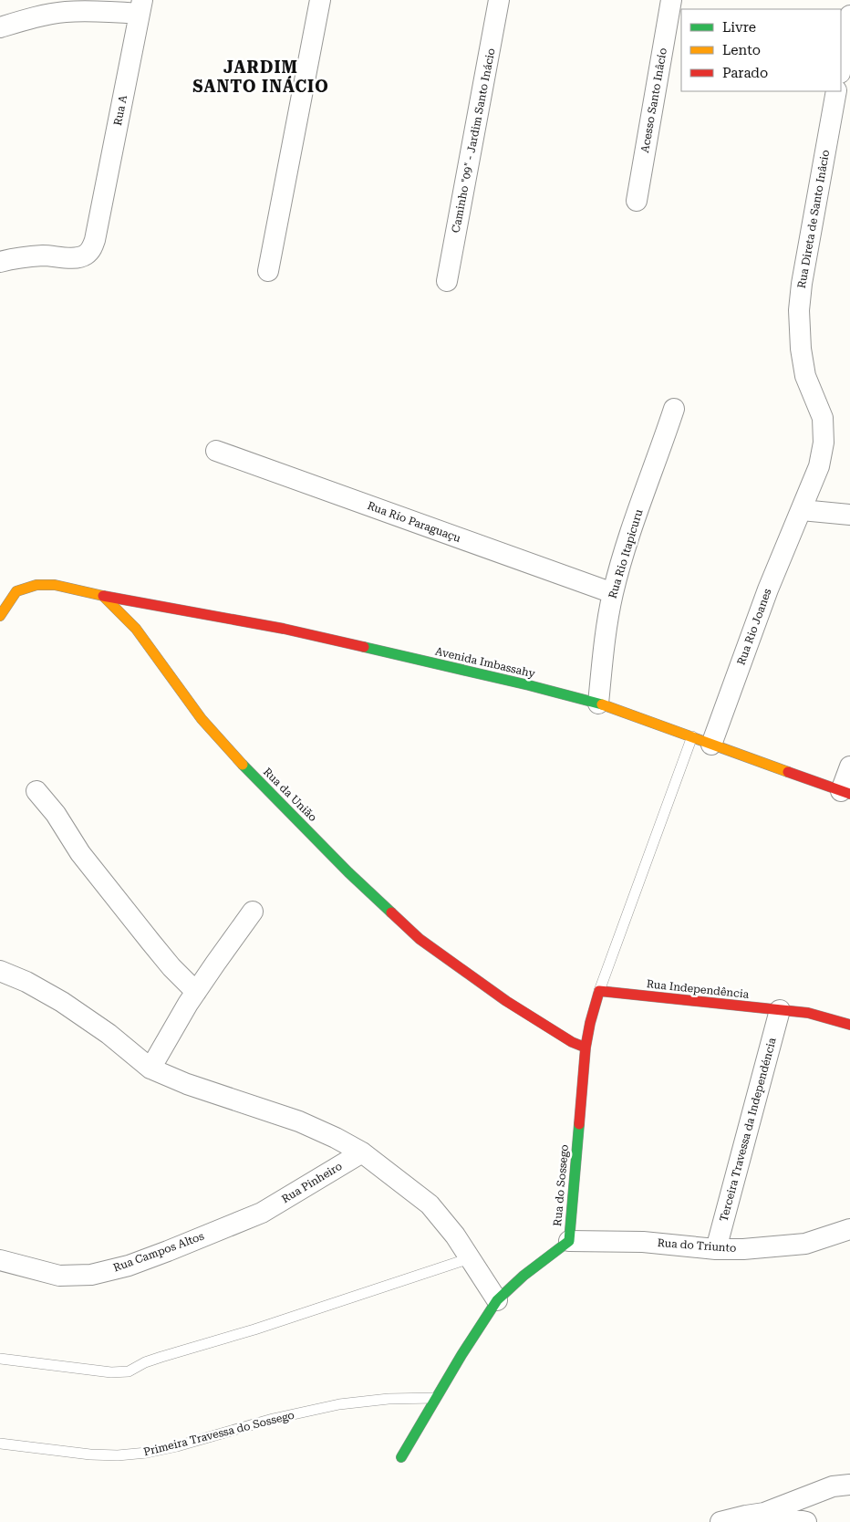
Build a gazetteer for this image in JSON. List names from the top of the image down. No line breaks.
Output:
{"streets":{"street":["Acesso Santo Inâcío","Rua A","Caminho \"09\" - Jardim Santo Inácio","Rua Direta de Santo Inâcio","Rua Rio Paraguaçu","Rua Rio Itapicuru","Rua Rio Joanes","Avenida Imbassahy","Rua da União","Rua Independência","Terceira Travessa da Independéncia","Rua Pinheiro","Rua do Sossego","Rua do Triunto","Rua Campos Altos"],"lane":["Primeira Travessa do Sossego"]},"crossings":[["Rua Direta de Santo Inâcio","Rua Rio Joanes"],["Rua Rio Paraguaçu","Rua Rio Itapicuru"],["Rua Rio Itapicuru","Avenida Imbassahy"],["Rua Rio Joanes","Avenida Imbassahy"],["Avenida Imbassahy","Rua da União"],["Rua da União","Rua do Sossego"],["Rua Independência","Terceira Travessa da Independéncia"],["Terceira Travessa da Independéncia","Rua do Triunto"],["Rua Pinheiro","Rua Campos Altos"],["Rua do Sossego","Rua do Triunto"],["Rua do Sossego","Primeira Travessa do Sossego"]],"districts":["JARDIM SANTO INÁCIO"],"legend":["Livre","Lento","Parado"]}
